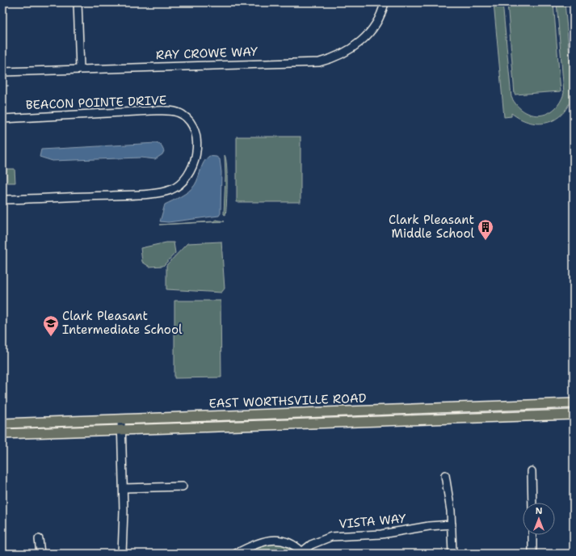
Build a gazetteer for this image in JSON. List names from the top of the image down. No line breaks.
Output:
{"streets":{"main road":["EAST WORTHSVILLE ROAD"],"street":["RAY CROWE WAY","BEACON POINTE DRIVE","VISTA WAY"]},"places":{"building":["Clark Pleasant Middle School"],"school or university":["Clark Pleasant Intermediate School"]},"north":"top"}
